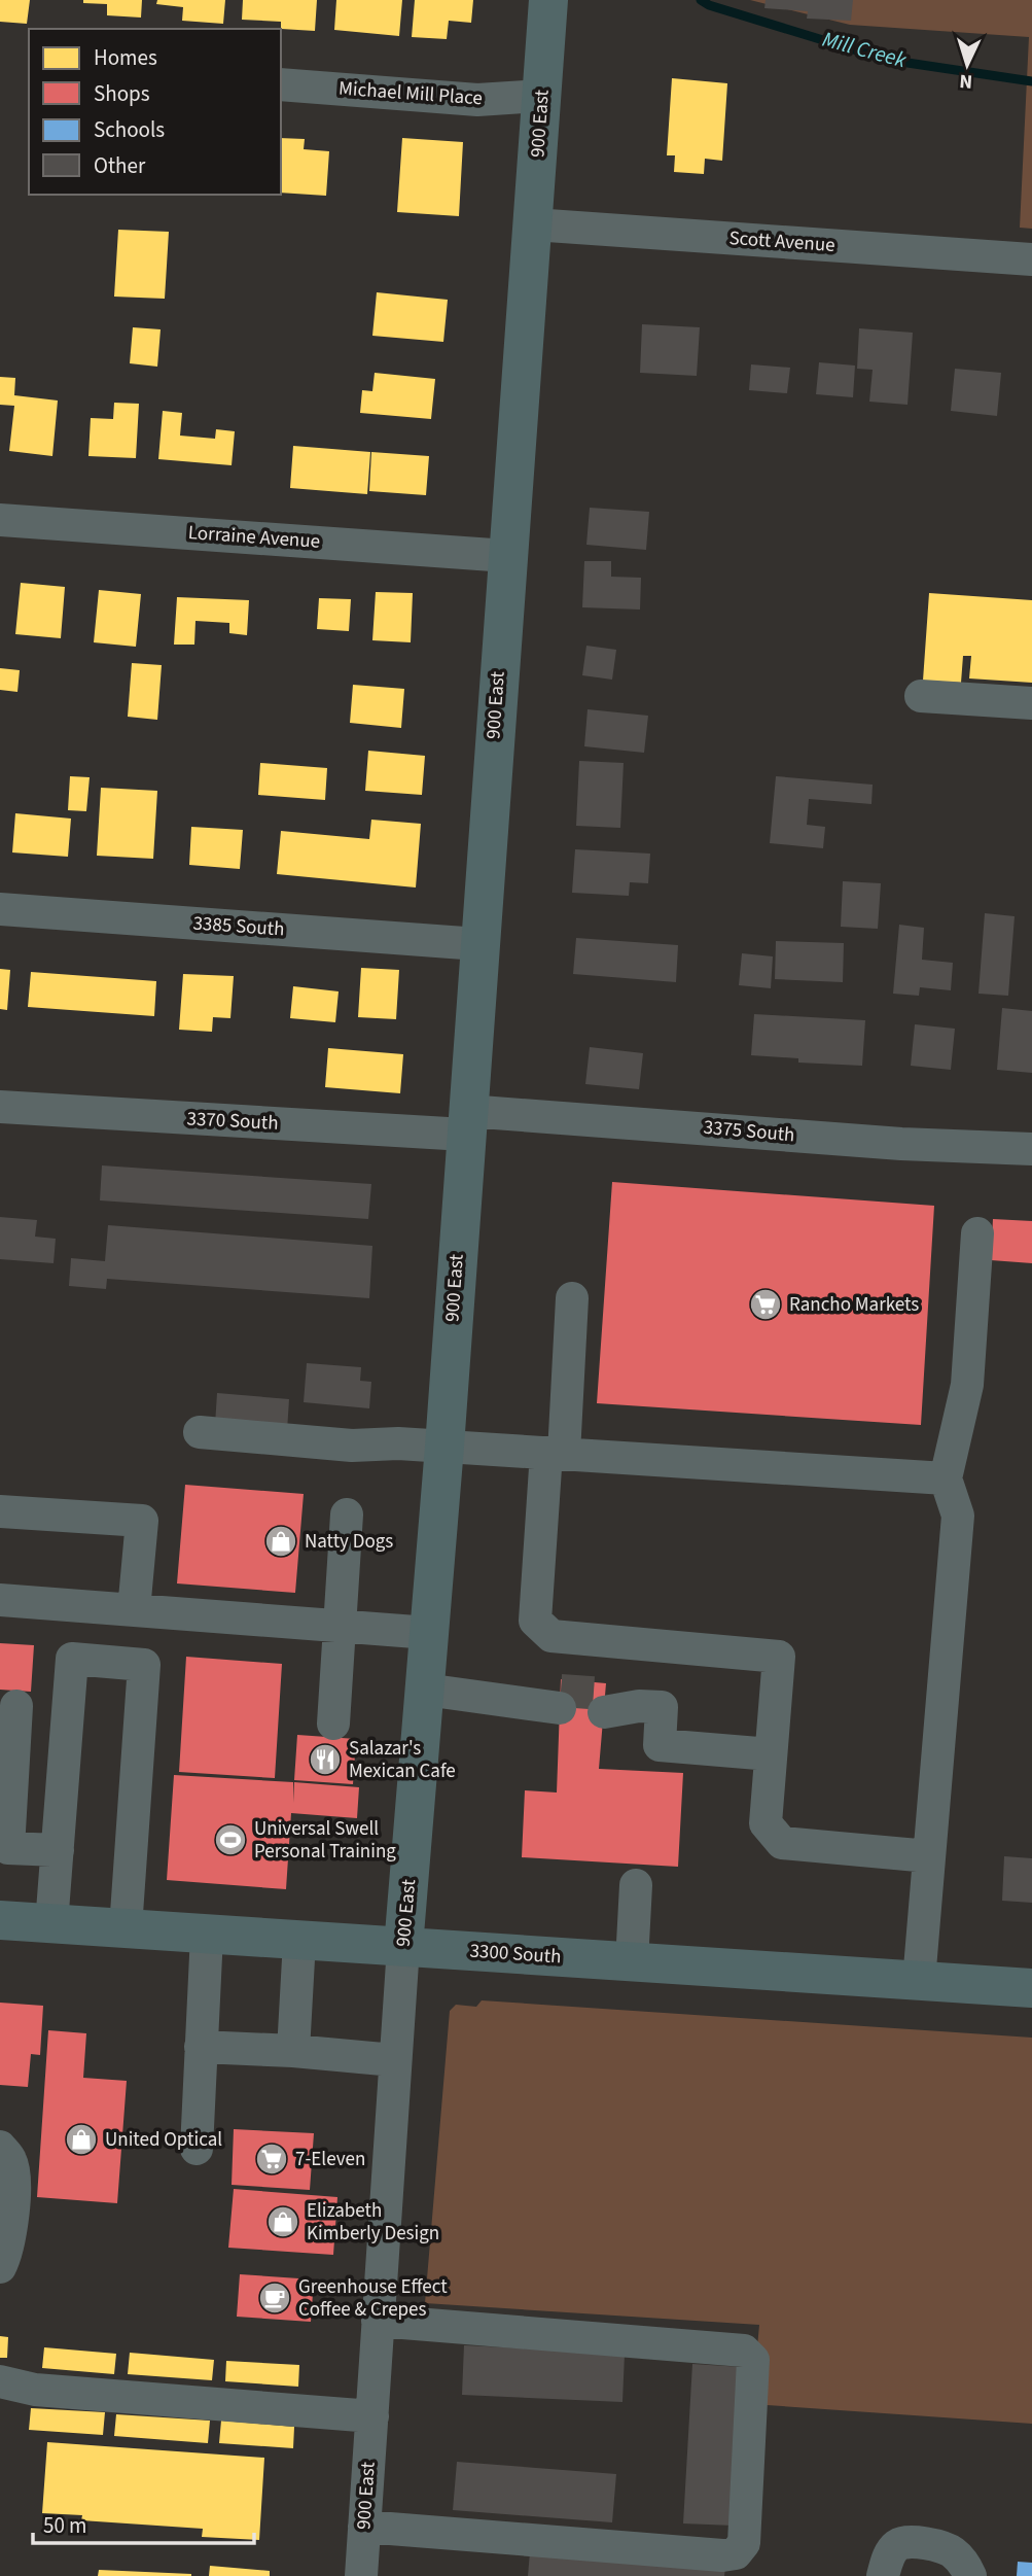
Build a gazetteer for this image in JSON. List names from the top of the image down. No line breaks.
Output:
{"streets":{"main road":["900 East","3300 South"],"street":["Michael Mill Place","Scott Avenue","Lorraine Avenue","3385 South","3370 South","3375 South"]},"crossings":[["Michael Mill Place","900 East"],["900 East","Scott Avenue"],["900 East","Lorraine Avenue"],["900 East","3385 South"],["900 East","3370 South"],["900 East","3375 South"],["900 East","3300 South"],["3370 South","3375 South"]],"water":["Mill Creek"],"places":{"supermarket":["Rancho Markets","7-Eleven"],"shop":["Natty Dogs","United Optical","Elizabeth Kimberly Design"],"restaurant":["Salazar's Mexican Cafe"],"sports":["Universal Swell Personal Training"],"cafe":["Greenhouse Effect Coffee & Crepes"]},"legend":["Homes","Shops","Schools","Other"],"scale_bar":"50 m","north":"bottom"}
